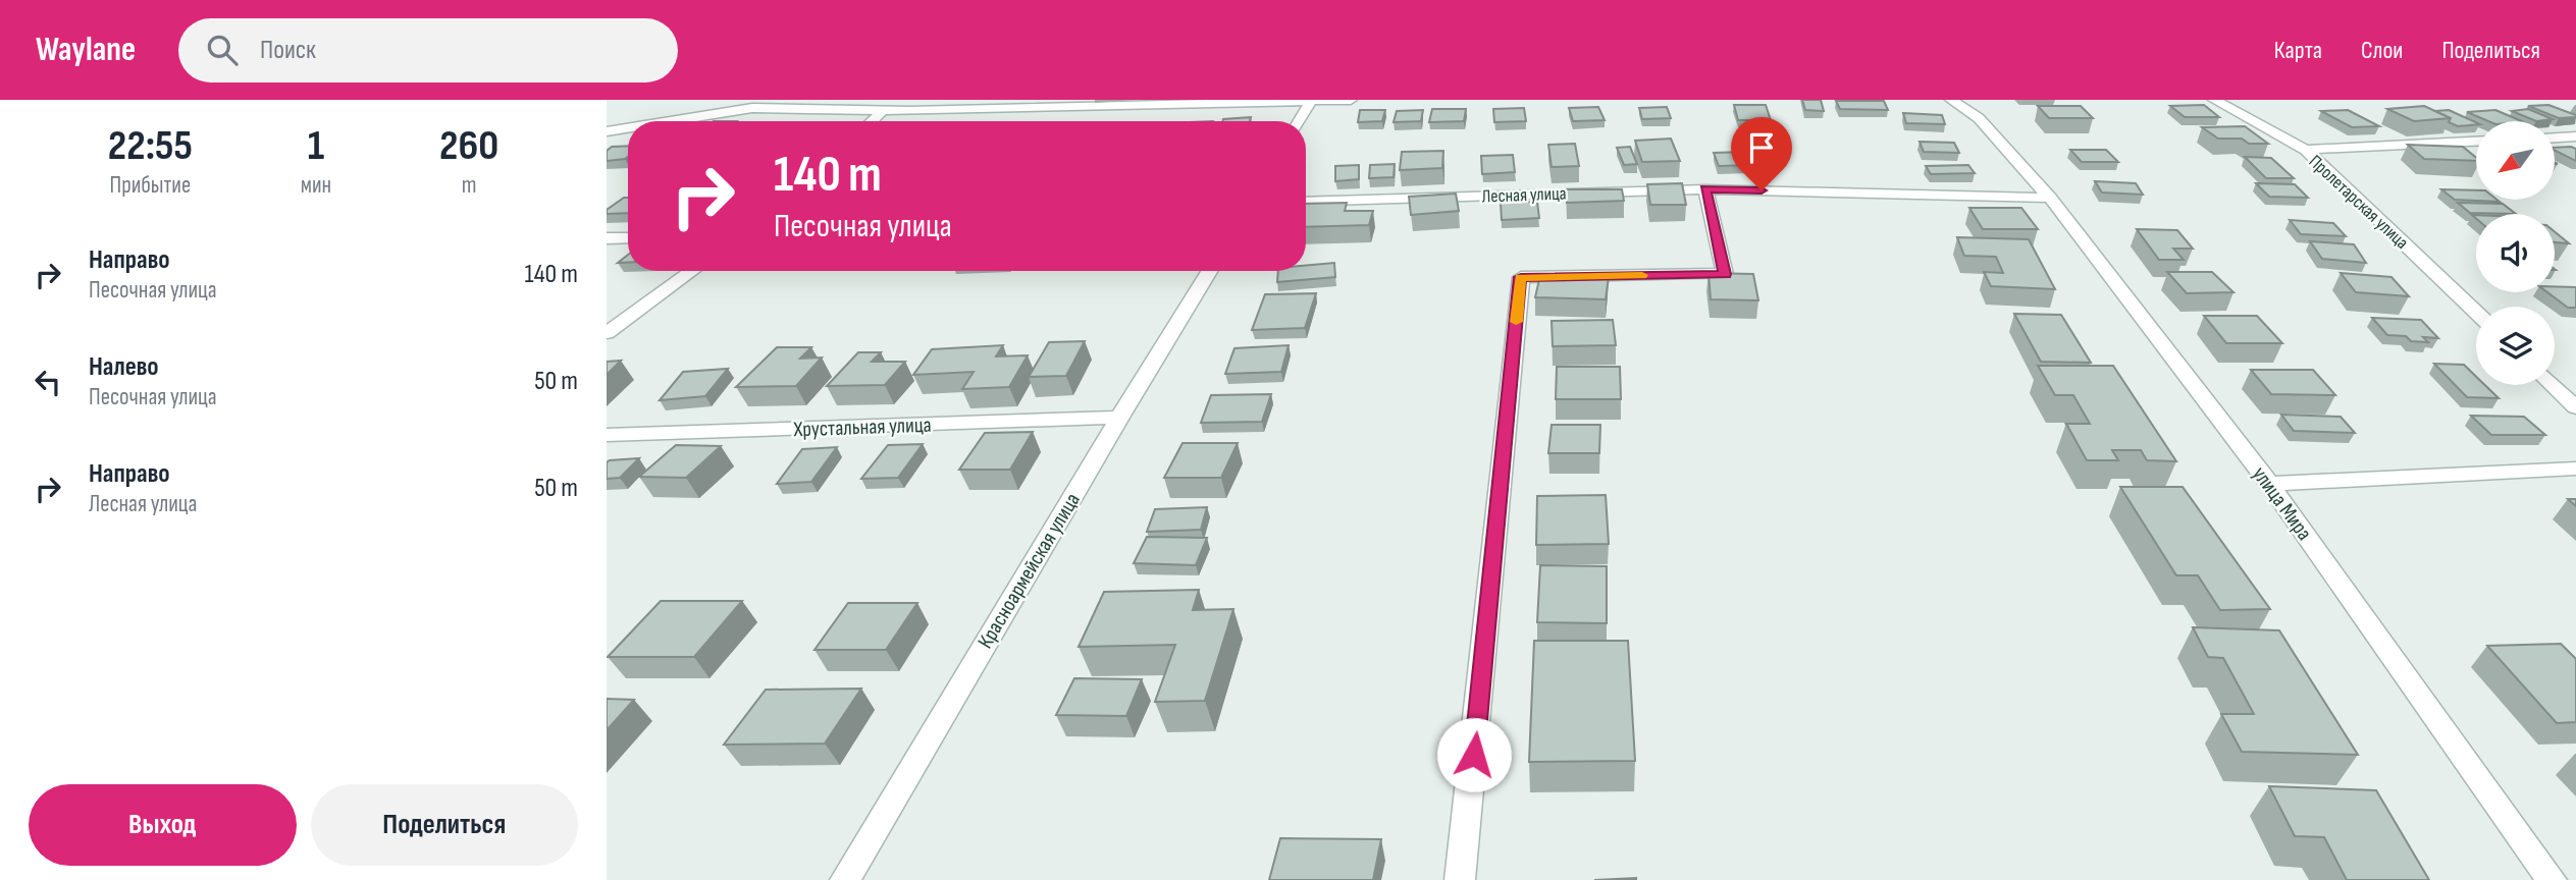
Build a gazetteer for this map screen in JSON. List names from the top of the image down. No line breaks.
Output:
{"streets":{"street":["Лесная улица","Пролетарская улица","Хрустальная улица","улица Мира","Красноармейская улица"]},"crossings":[["Лесная улица","улица Мира"],["Хрустальная улица","Красноармейская улица"]],"north":"bottom left","page":{"header":"Waylane","search":"Поиск","nav":["Карта","Слои","Поделиться"],"eta":["22:55","Прибытие","1","мин","260","m"],"turn":["140 m","Песочная улица"],"list":[{"name":"Направо","note":"Песочная улица","value":"140 m"},{"name":"Налево","note":"Песочная улица","value":"50 m"},{"name":"Направо","note":"Лесная улица","value":"50 m"}],"buttons":["Выход","Поделиться"]}}
